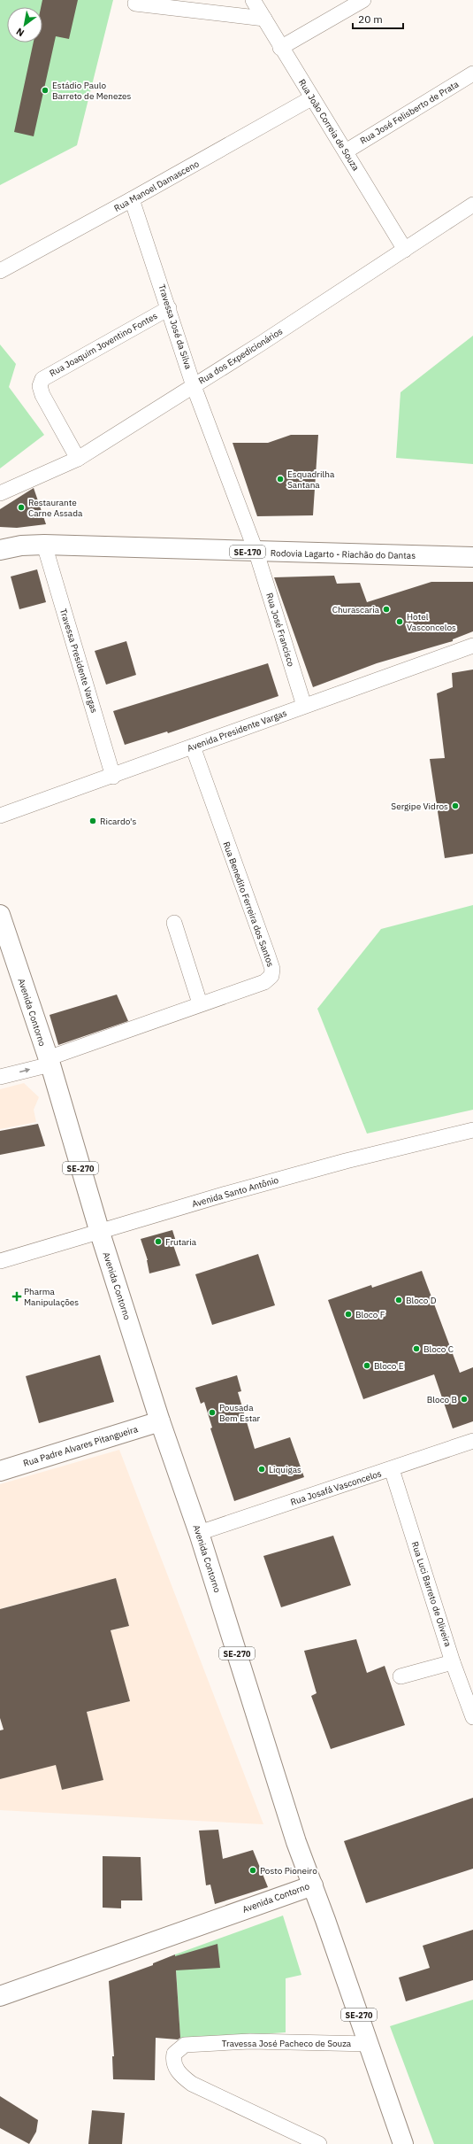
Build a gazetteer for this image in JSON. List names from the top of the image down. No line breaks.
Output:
{"streets":{"main road":["SE-170","Rodovia Lagarto - Riachão do Dantas","Avenida Contorno","SE-270","Rua Padre Alvares Pitangueira"],"street":["Rua José Felisberto de Prata","Rua João Correia de Souza","Rua Manoel Damasceno","Travessa José da Silva","Rua Joaquim Joventino Fontes","Rua dos Expedicionários","Rua José Francisco","Travessa Presidente Vargas","Avenida Presidente Vargas","Rua Benedito Ferreira dos Santos","Avenida Santo Antônio","Rua Josafá Vasconcelos","Rua Luci Barreto de Oliveira","Travessa José Pacheco de Souza"]},"crossings":[["Rua José Felisberto de Prata","Rua João Correia de Souza"],["Rua João Correia de Souza","Rua Manoel Damasceno"],["Rua João Correia de Souza","Rua dos Expedicionários"],["Rua Manoel Damasceno","Travessa José da Silva"],["Travessa José da Silva","Rua Joaquim Joventino Fontes"],["Travessa José da Silva","Rua dos Expedicionários"],["Travessa José da Silva","Rodovia Lagarto - Riachão do Dantas"],["Travessa José da Silva","Rua José Francisco"],["Rua Joaquim Joventino Fontes","Rua dos Expedicionários"],["Rodovia Lagarto - Riachão do Dantas","Rua José Francisco"],["Rodovia Lagarto - Riachão do Dantas","Travessa Presidente Vargas"],["Rua José Francisco","Avenida Presidente Vargas"],["Travessa Presidente Vargas","Avenida Presidente Vargas"],["Avenida Presidente Vargas","Rua Benedito Ferreira dos Santos"],["Rua Benedito Ferreira dos Santos","Avenida Contorno"],["Avenida Contorno","SE-270"],["Avenida Contorno","Avenida Santo Antônio"],["Avenida Contorno","Rua Padre Alvares Pitangueira"],["Avenida Contorno","Rua Josafá Vasconcelos"],["SE-270","Travessa José Pacheco de Souza"],["Rua Josafá Vasconcelos","Rua Luci Barreto de Oliveira"]],"places":{"other":["Estádio Paulo Barreto de Menezes","Esquadrilha Santana","Restaurante Carne Assada","Churascaria","Hotel Vasconcelos","Sergipe Vidros","Ricardo's","Frutaria","Bloco D","Bloco F","Bloco C","Bloco E","Bloco B","Pousada Bem Estar","Liquigas","Posto Pioneiro"],"health":["Pharma Manipulações"]},"scale_bar":"20 m","north":"bottom left"}
